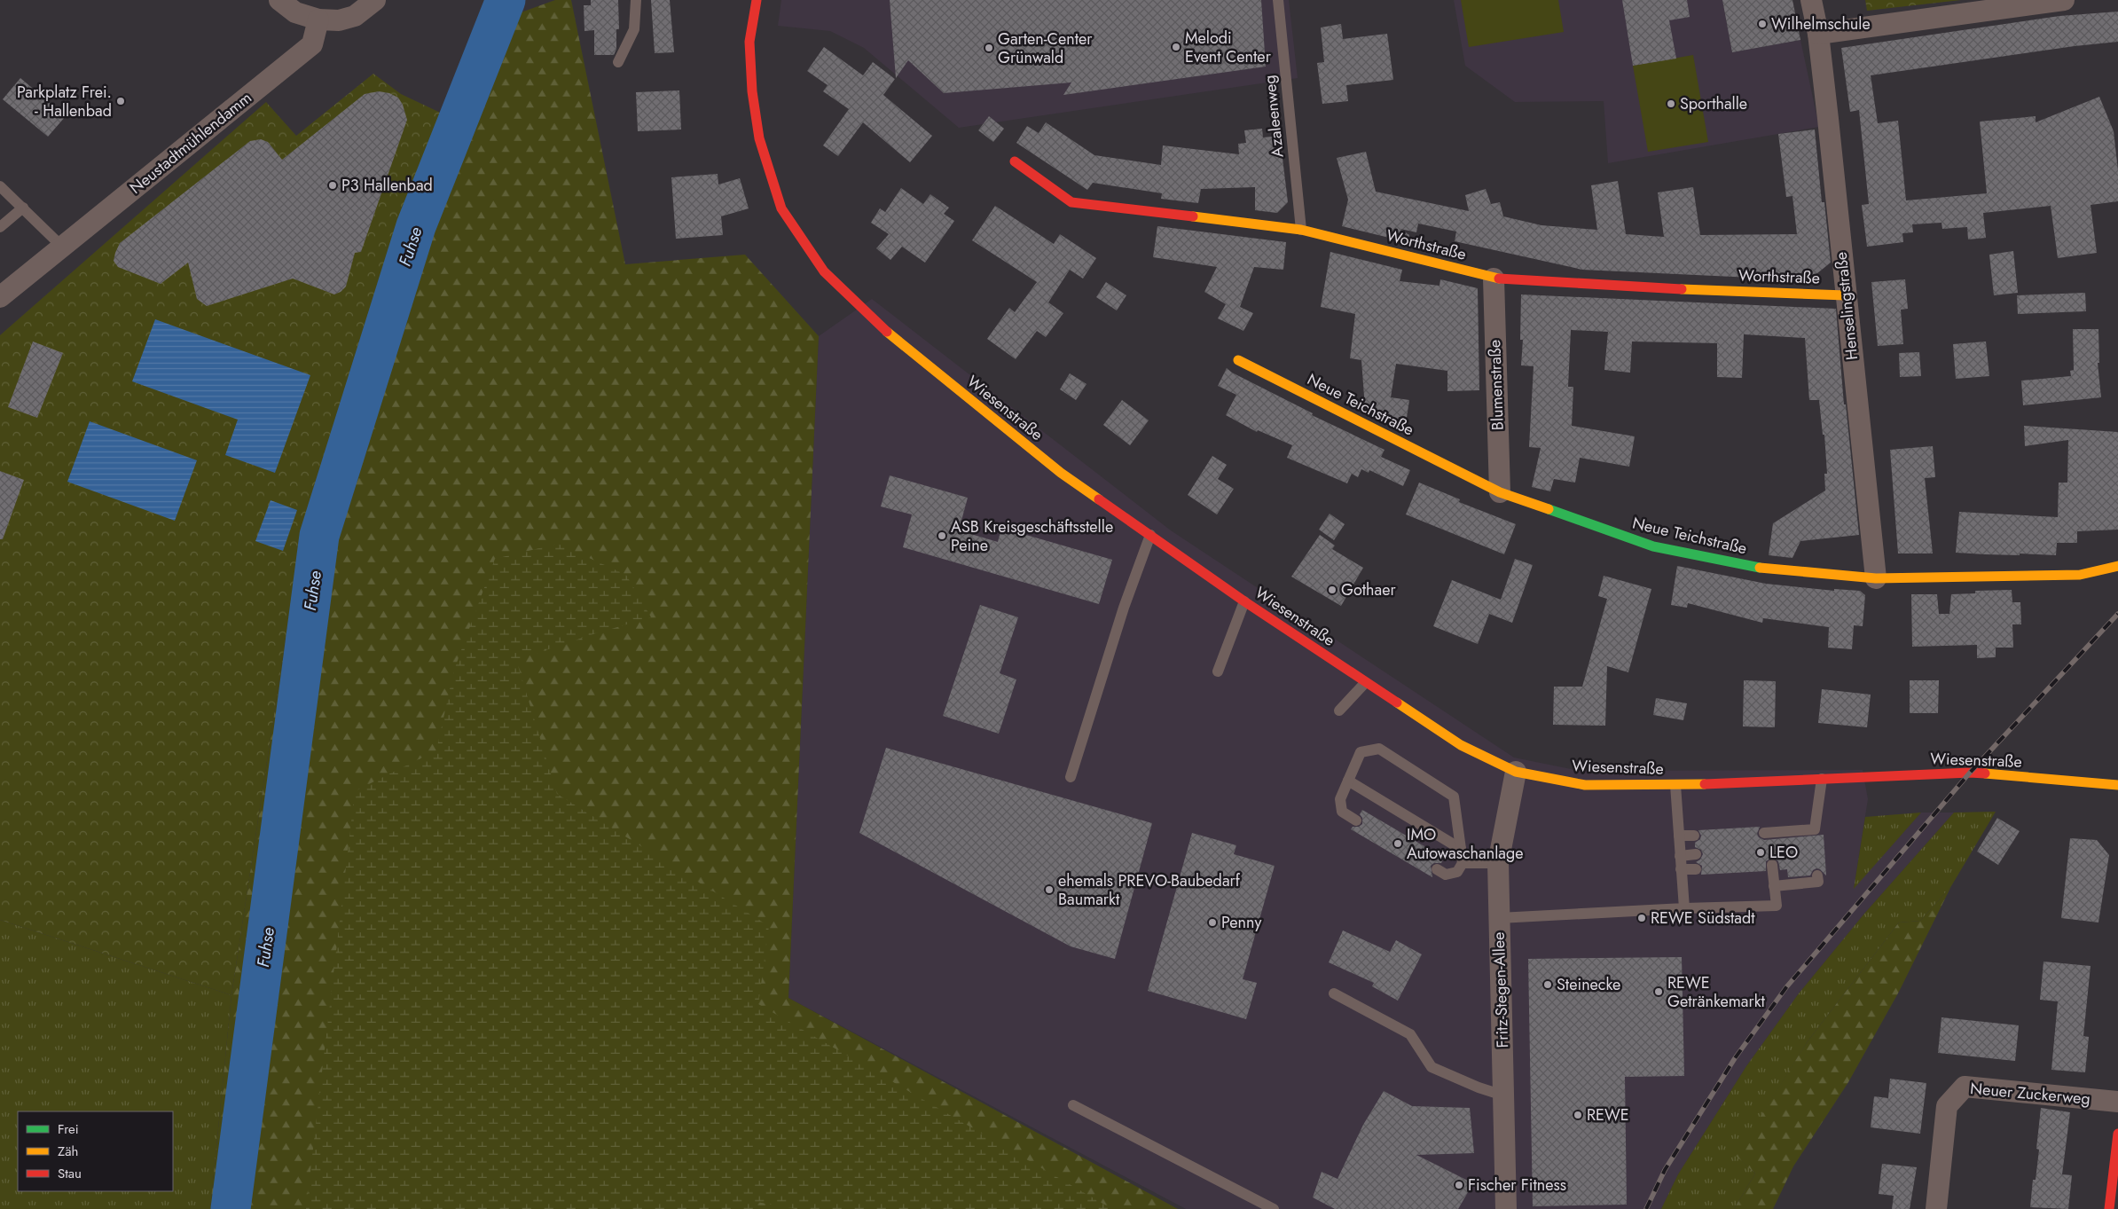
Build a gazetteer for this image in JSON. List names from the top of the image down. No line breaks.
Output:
{"streets":{"street":["Neustadtmühlendamm","Worthstraße","Henselingstraße","Blumenstraße","Neue Teichstraße","Wiesenstraße","Fritz-Stegen-Allee","Neuer Zuckerweg"],"lane":["Azaleenweg"]},"crossings":[["Azaleenweg","Worthstraße"],["Worthstraße","Henselingstraße"],["Worthstraße","Blumenstraße"],["Henselingstraße","Neue Teichstraße"],["Blumenstraße","Neue Teichstraße"],["Wiesenstraße","Fritz-Stegen-Allee"]],"water":["Fuhse"],"places":["Wilhelmschule","Melodi Event Center","Garten-Center Grünwald","Parkplatz Frei. - Hallenbad","Sporthalle","P3 Hallenbad","ASB Kreisgeschäftsstelle Peine","Gothaer","IMO Autowaschanlage","LEO","ehemals PREVO-Baubedarf Baumarkt","REWE Südstadt","Penny","Steinecke","REWE Getränkemarkt","REWE","Fischer Fitness"],"legend":["Frei","Zäh","Stau"]}
